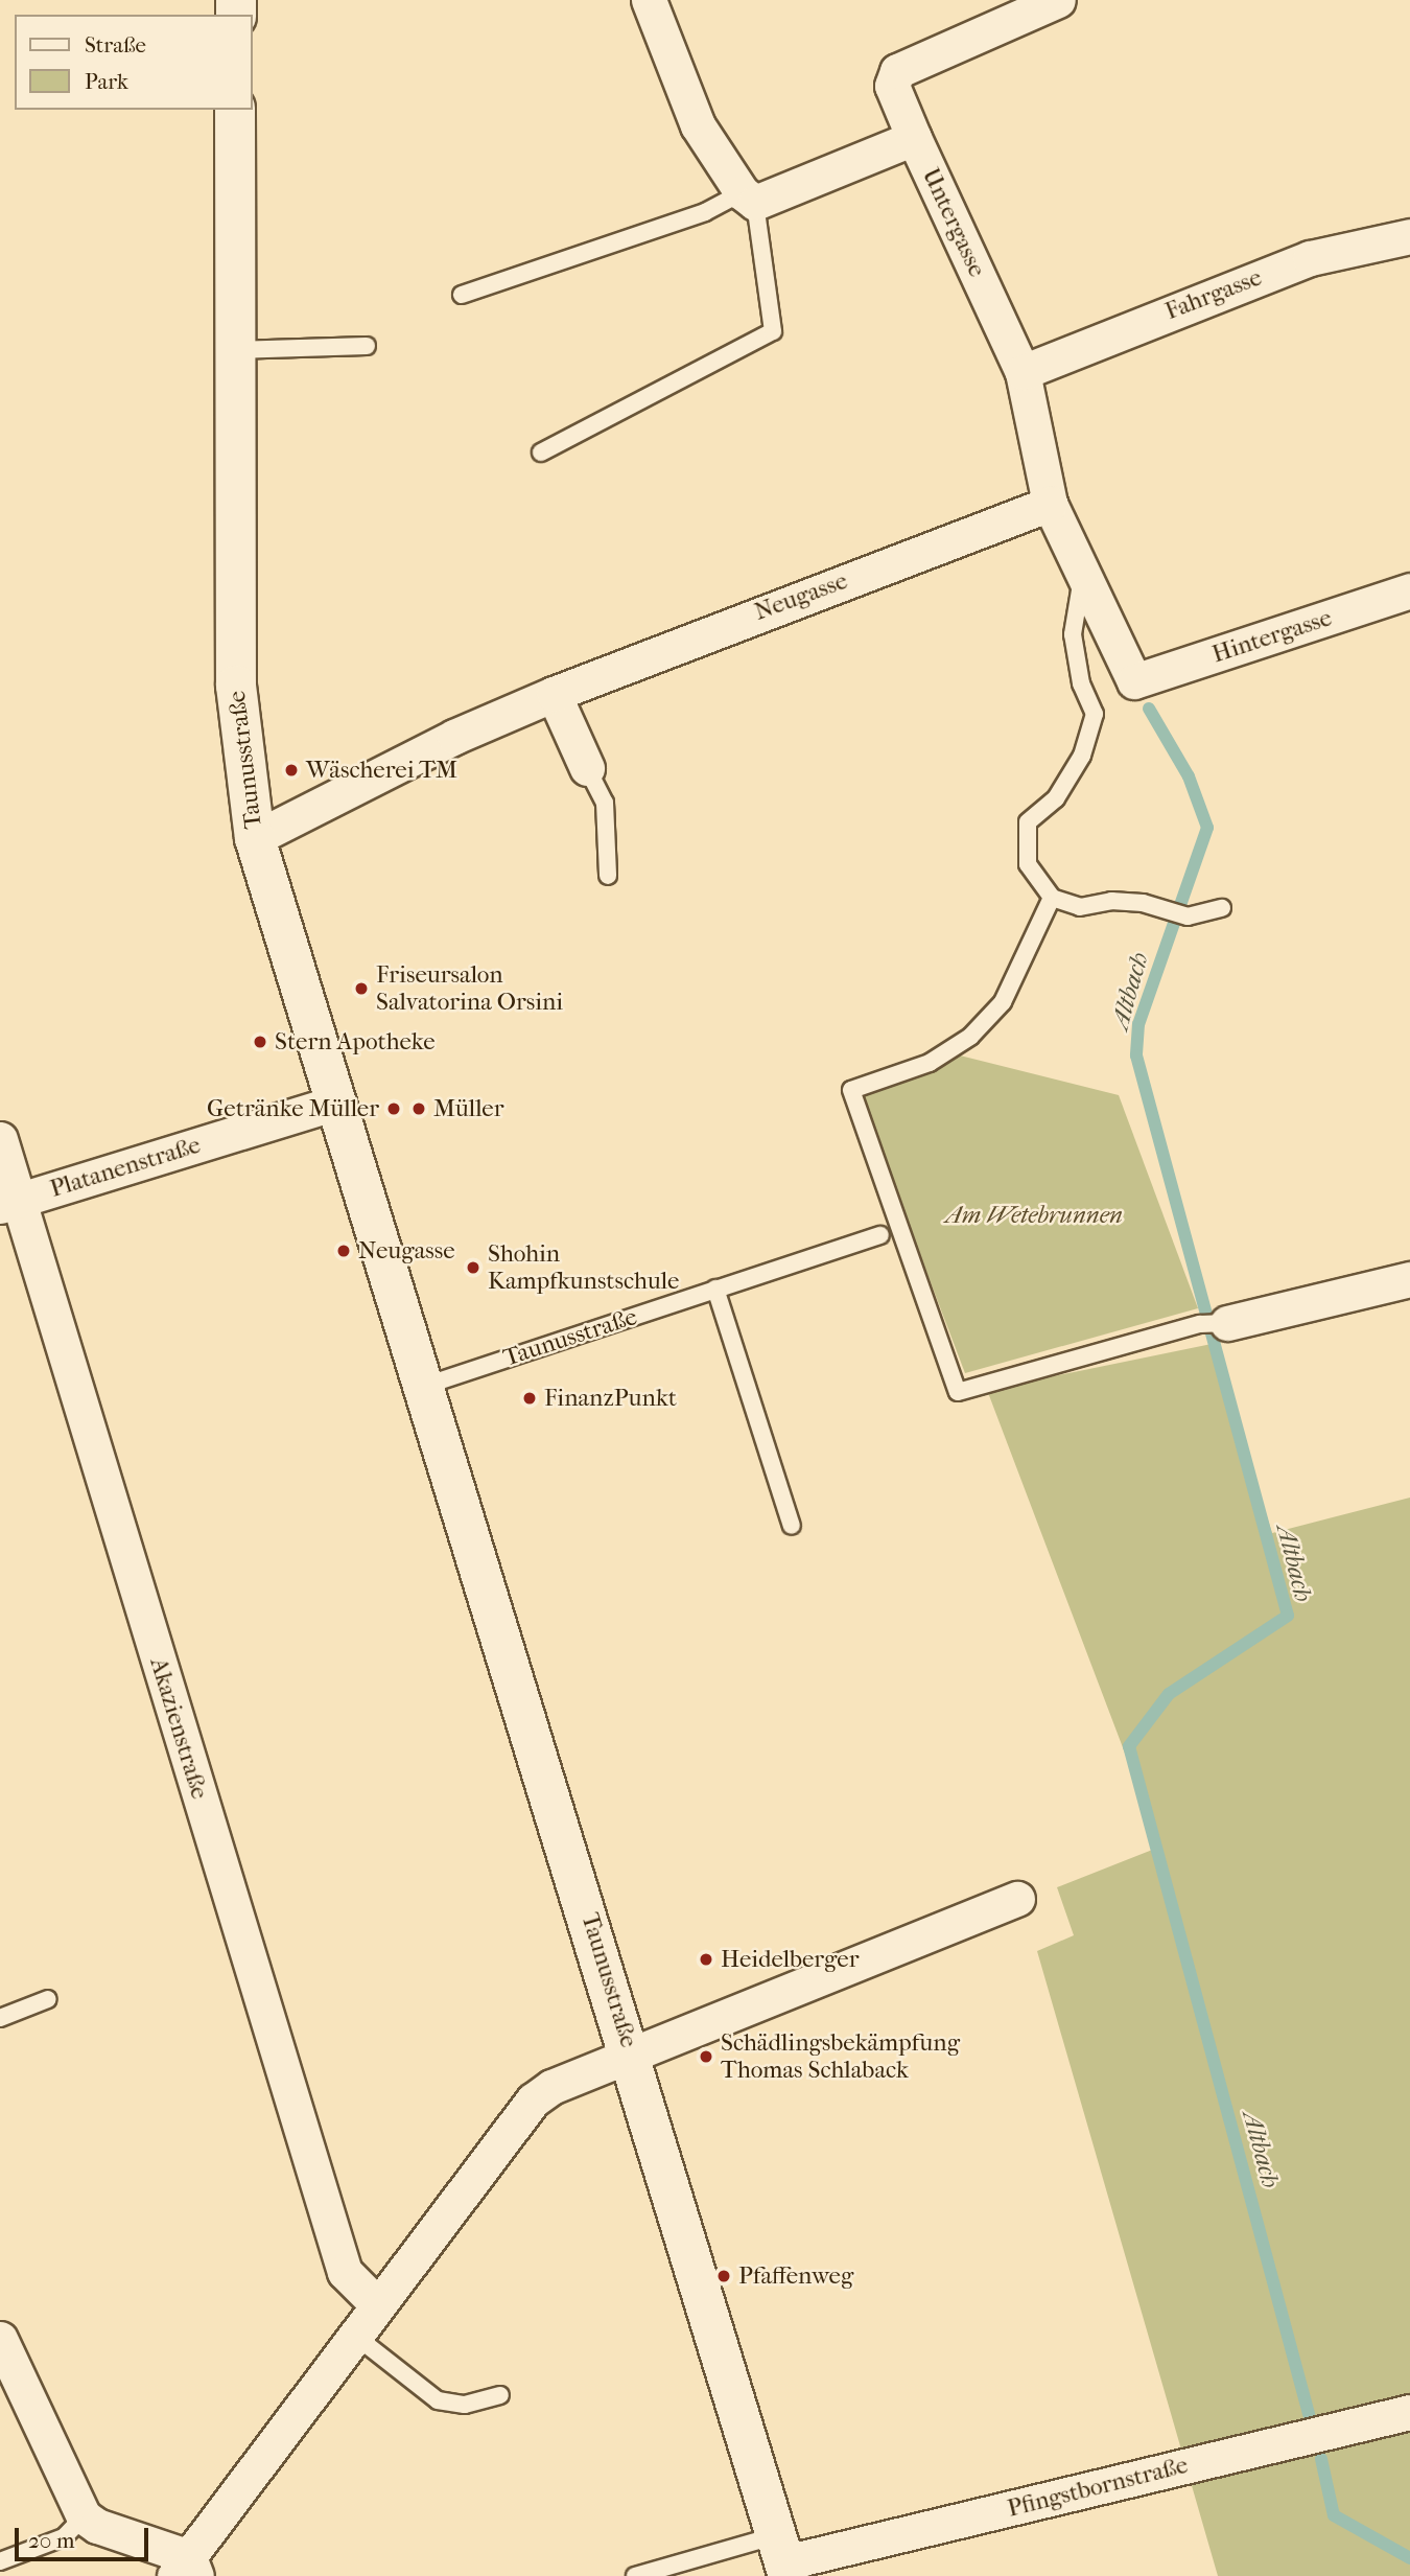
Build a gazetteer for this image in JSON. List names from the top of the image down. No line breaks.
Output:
{"streets":{"street":["Untergasse","Fahrgasse","Neugasse","Hintergasse","Taunusstraße","Platanenstraße","Akazienstraße","Pfingstbornstraße"]},"crossings":[["Untergasse","Fahrgasse"],["Untergasse","Neugasse"],["Untergasse","Hintergasse"],["Neugasse","Taunusstraße"],["Taunusstraße","Platanenstraße"],["Taunusstraße","Pfingstbornstraße"],["Platanenstraße","Akazienstraße"]],"water":["Altbach"],"parks":["Am Wetebrunnen"],"places":["Wäscherei TM","Friseursalon Salvatorina Orsini","Stern Apotheke","Getränke Müller","Müller","Neugasse","Shohin Kampfkunstschule","FinanzPunkt","Heidelberger","Schädlingsbekämpfung Thomas Schlaback","Pfaffenweg"],"legend":["Straße","Park"],"scale_bar":"20 m"}
